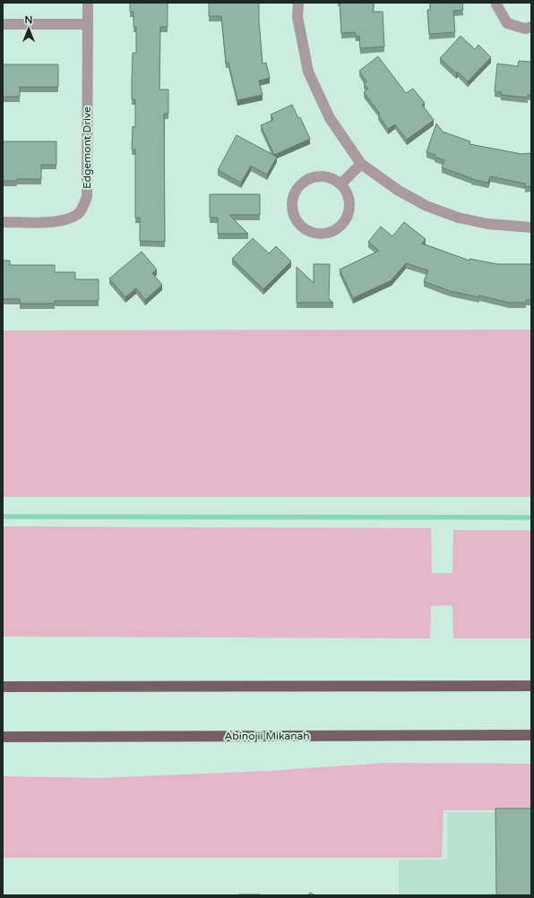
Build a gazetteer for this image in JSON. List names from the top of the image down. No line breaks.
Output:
{"streets":{"main road":["Abinojii Mikanah"],"street":["Edgemont Drive"]},"north":"top"}
